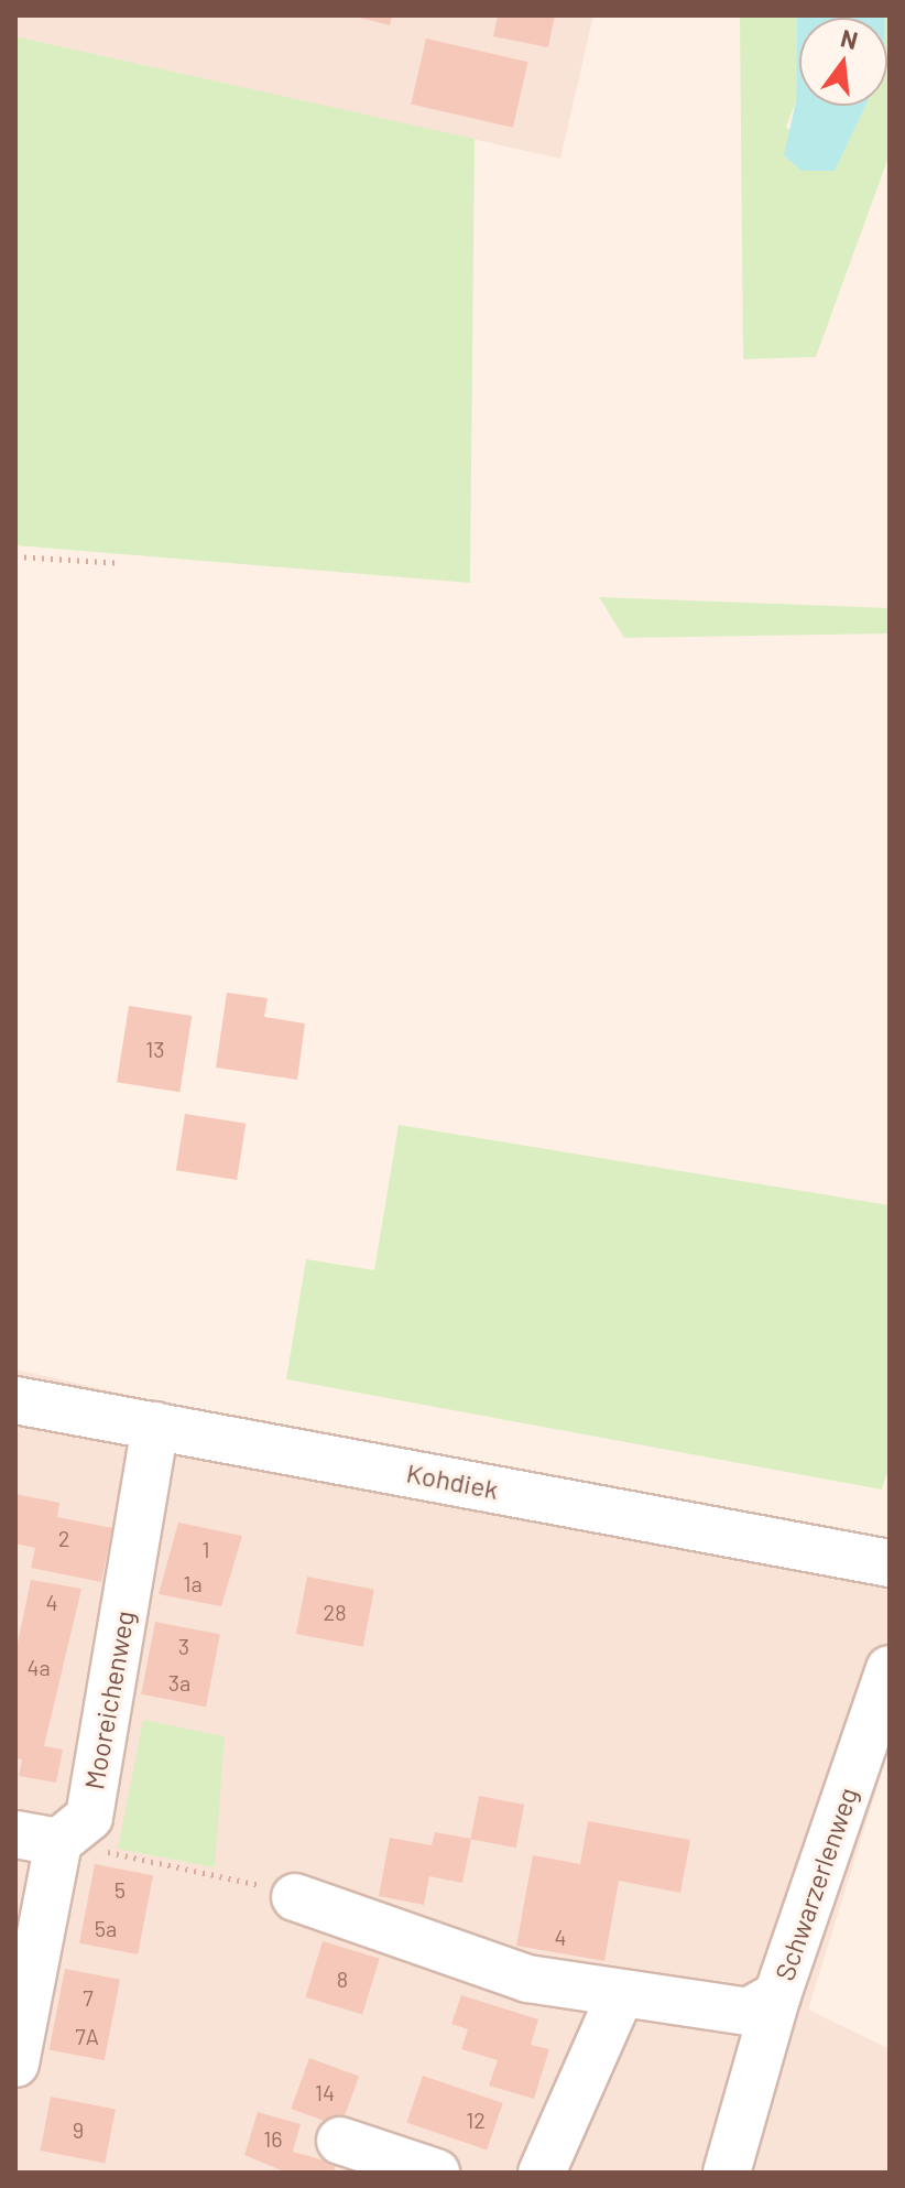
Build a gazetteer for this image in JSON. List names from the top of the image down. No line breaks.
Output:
{"streets":{"street":["Kohdiek","Mooreichenweg","Schwarzerlenweg"]},"crossings":[["Kohdiek","Mooreichenweg"]],"house_numbers":["13","2","1","1a","4","28","3","4a","3a","5","5a","4","8","7","7A","14","12","9","16"],"north":"top"}
